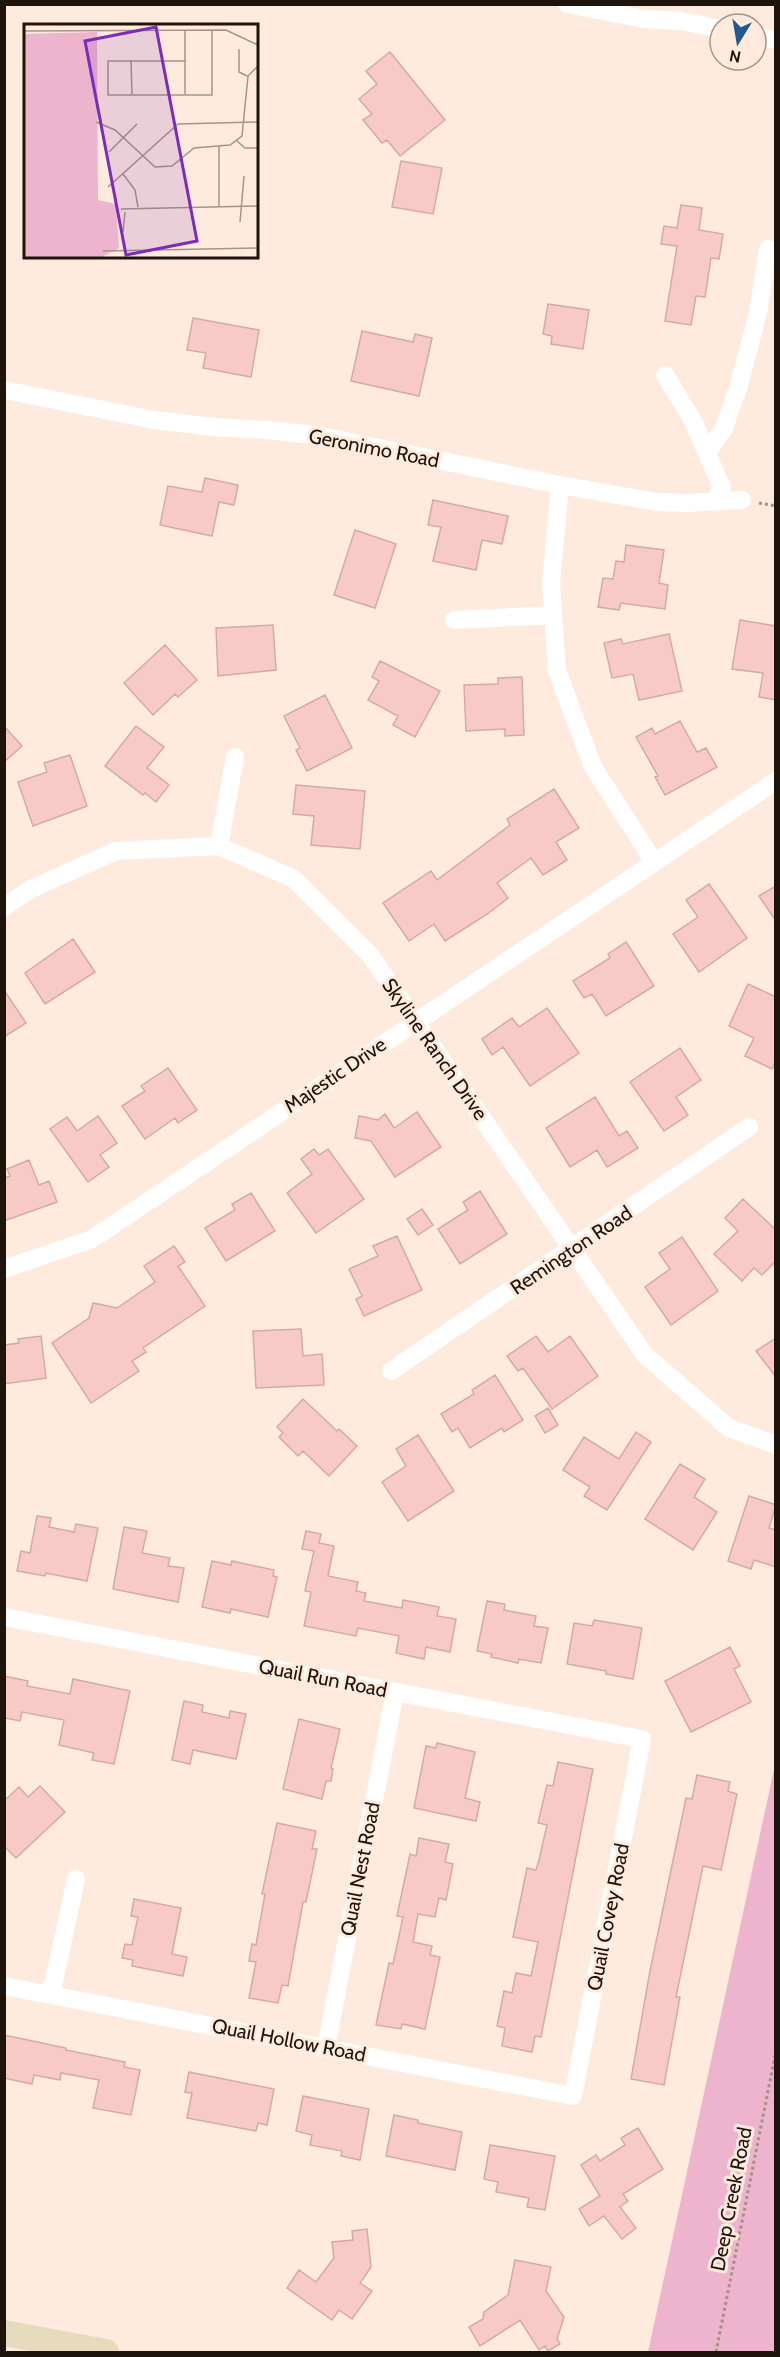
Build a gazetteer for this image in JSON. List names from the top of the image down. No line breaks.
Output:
{"streets":{"street":["Geronimo Road","Skyline Ranch Drive","Majestic Drive","Remington Road","Quail Run Road","Quail Nest Road","Quail Covey Road","Quail Hollow Road"],"path":["Deep Creek Road"]},"crossings":[["Skyline Ranch Drive","Majestic Drive"],["Skyline Ranch Drive","Remington Road"],["Quail Run Road","Quail Nest Road"],["Quail Run Road","Quail Covey Road"],["Quail Nest Road","Quail Hollow Road"],["Quail Covey Road","Quail Hollow Road"]],"north":"bottom"}
